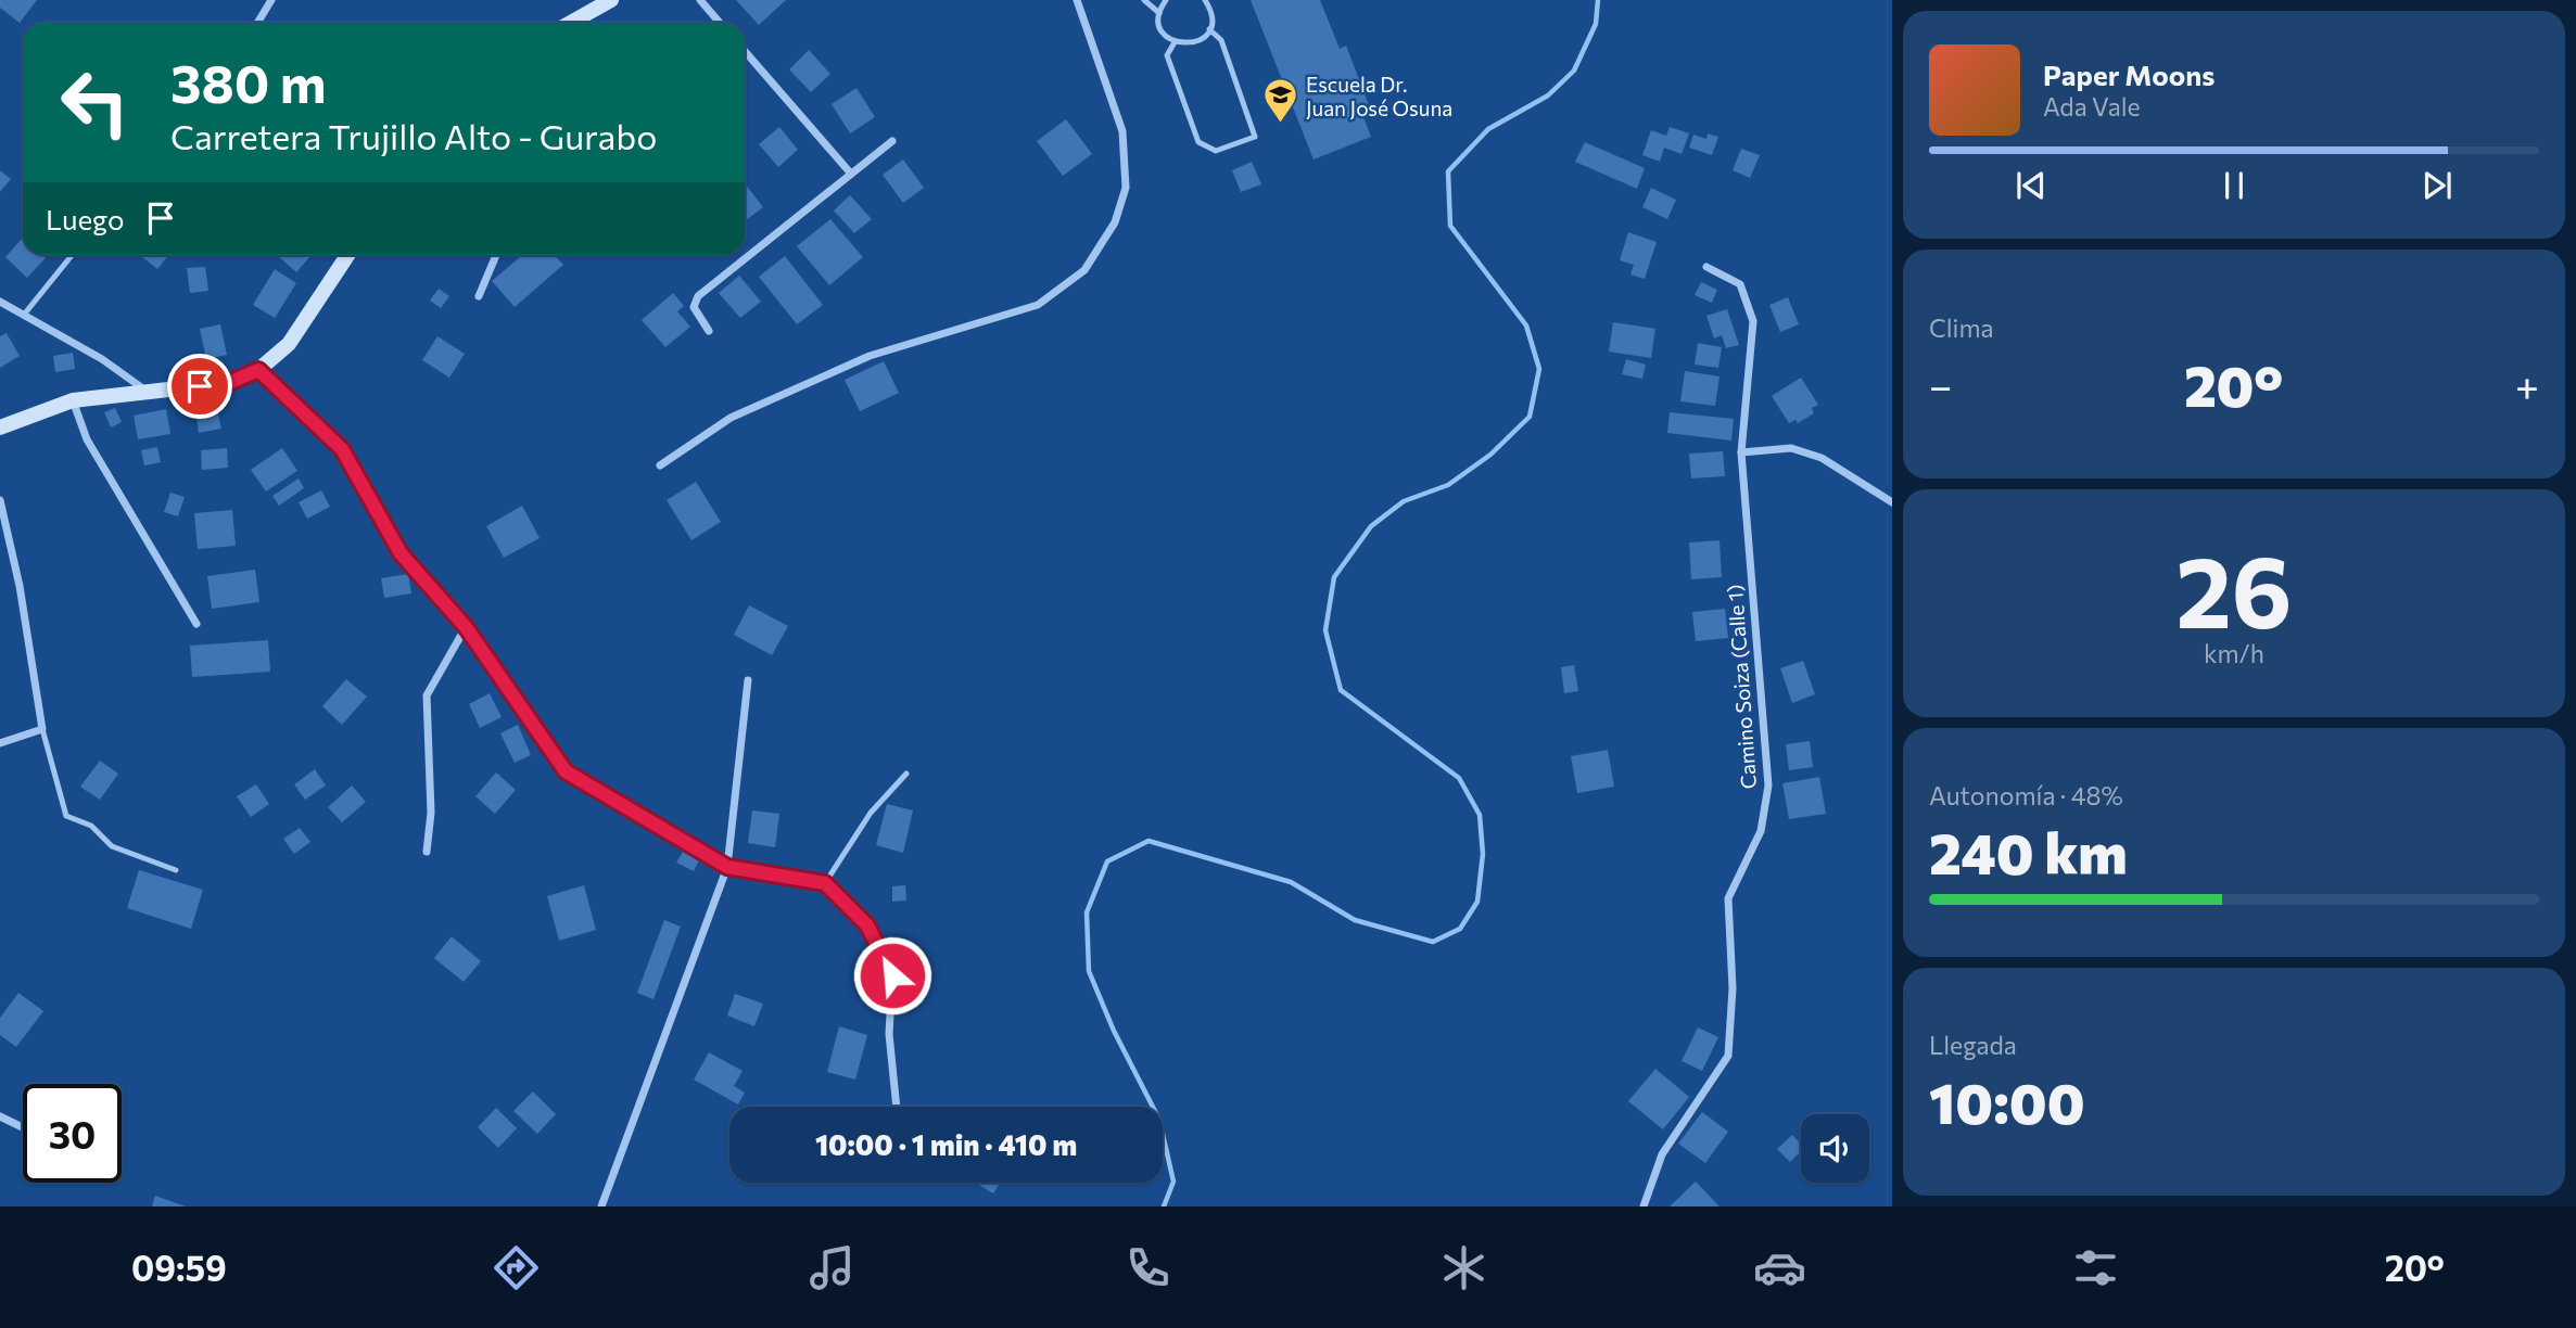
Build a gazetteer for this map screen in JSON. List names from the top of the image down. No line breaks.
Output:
{"streets":{"street":["Camino Soiza (Calle 1)"]},"places":{"school or university":["Escuela Dr. Juan José Osuna"]},"page":{"turn":["380 m","Carretera Trujillo Alto - Gurabo"],"song":["Paper Moons","Ada Vale"],"then":"Luego","tile":["Clima",["26","km/h"],["Autonomía · 48%","240 km"],["Llegada","10:00"]],"heat":["−","20°","+"],"limit":"30","trip":"10:00 · 1 min · 410 m","tabs":["09:59","20°"]}}
